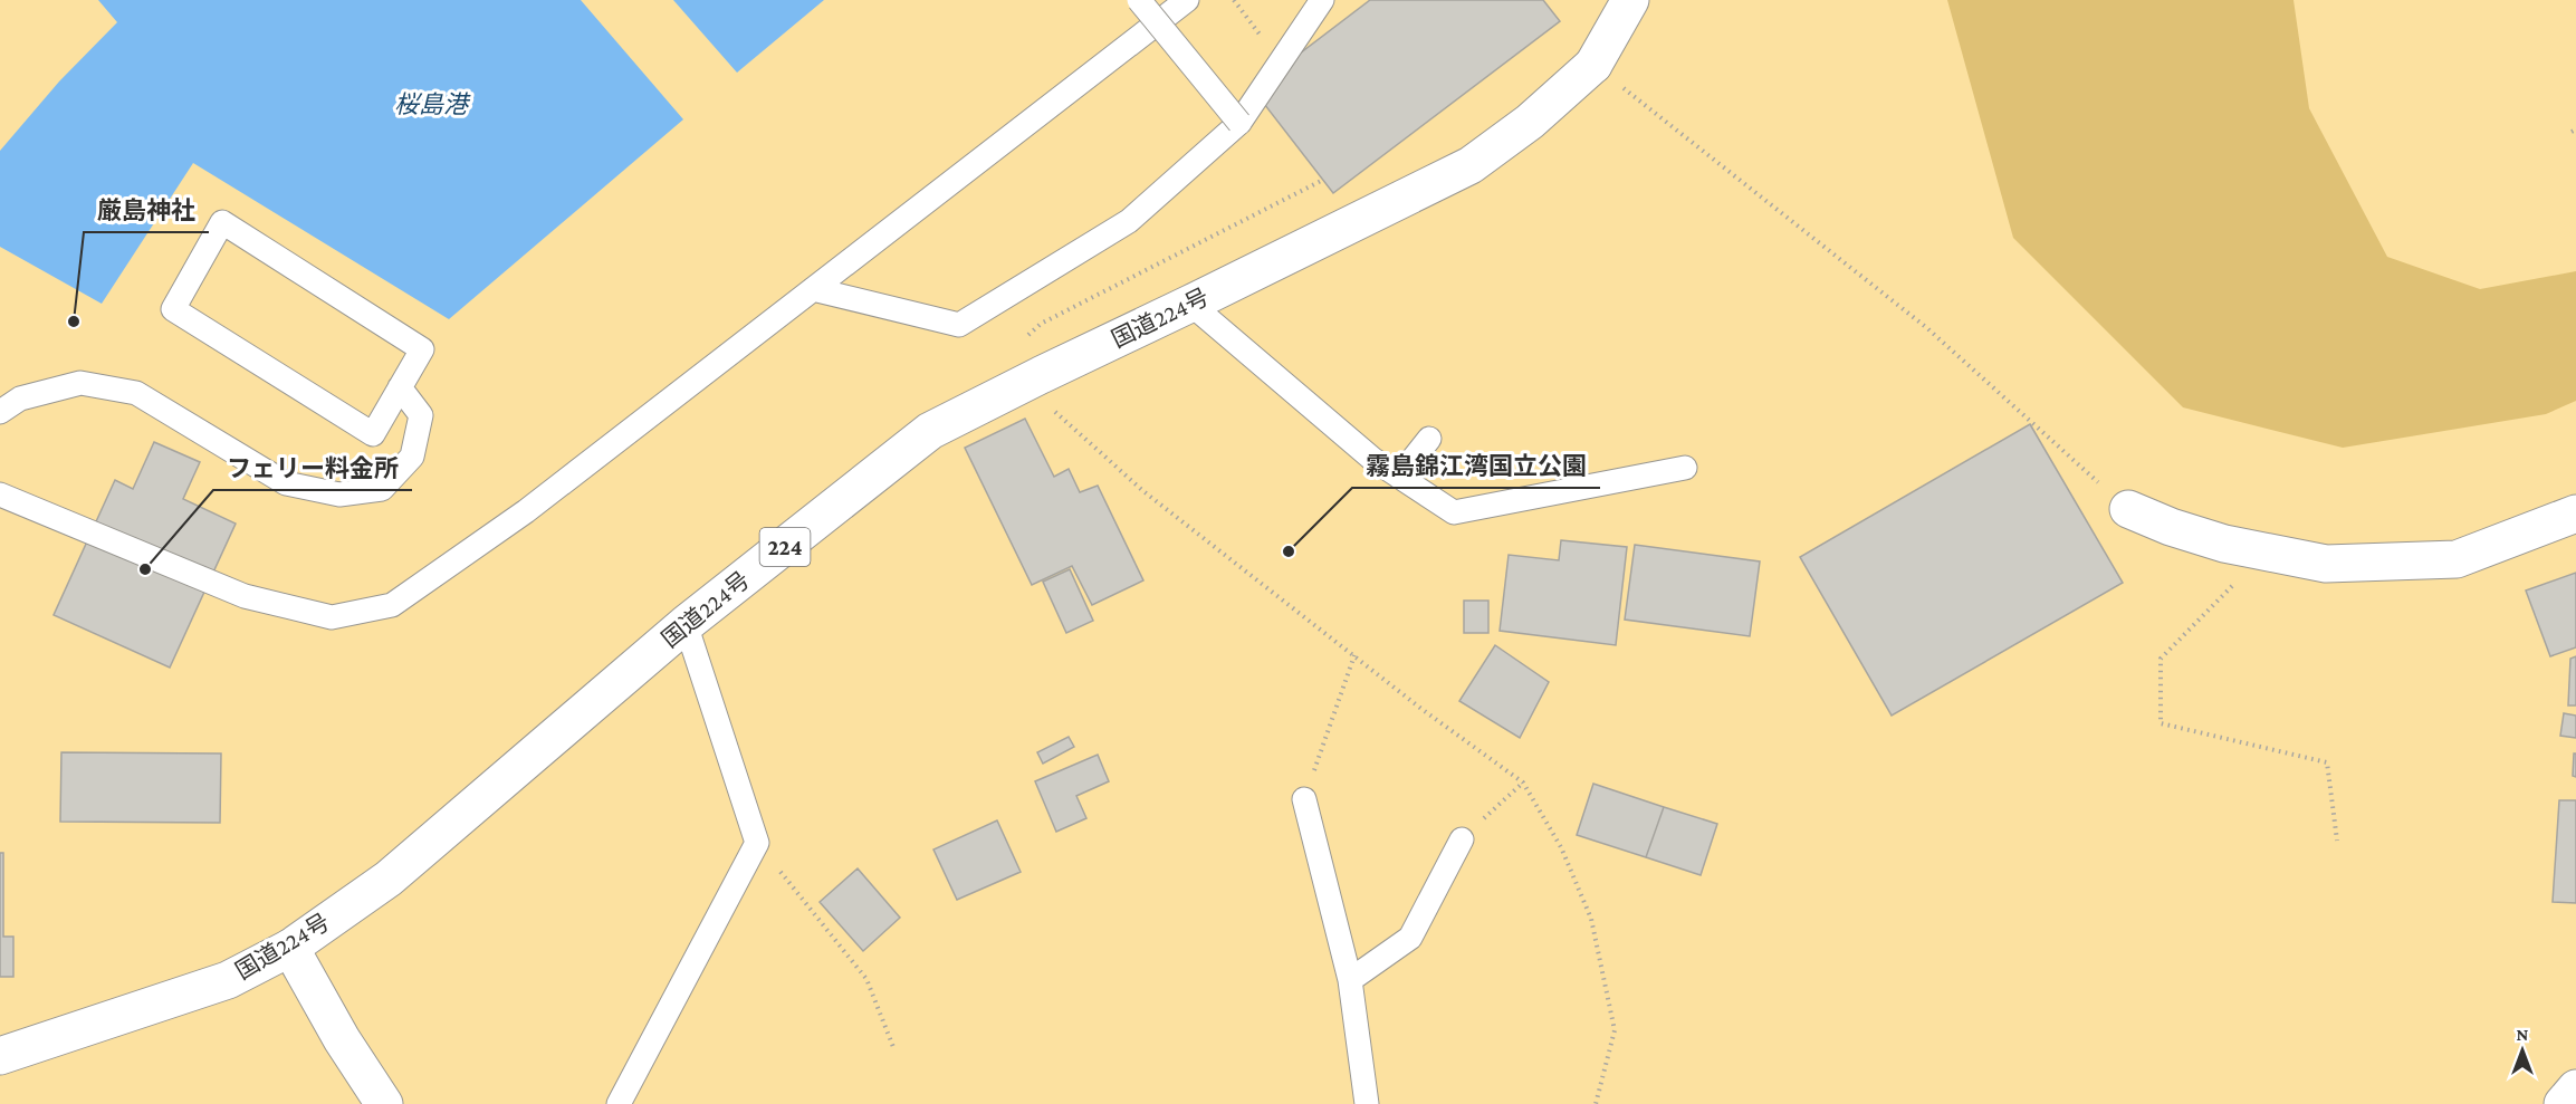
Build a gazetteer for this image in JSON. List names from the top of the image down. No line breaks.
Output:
{"streets":{"main road":["国道224号","224"]},"water":["桜島港"],"places":["厳島神社","霧島錦江湾国立公園","フェリー料金所"],"north":"top"}
